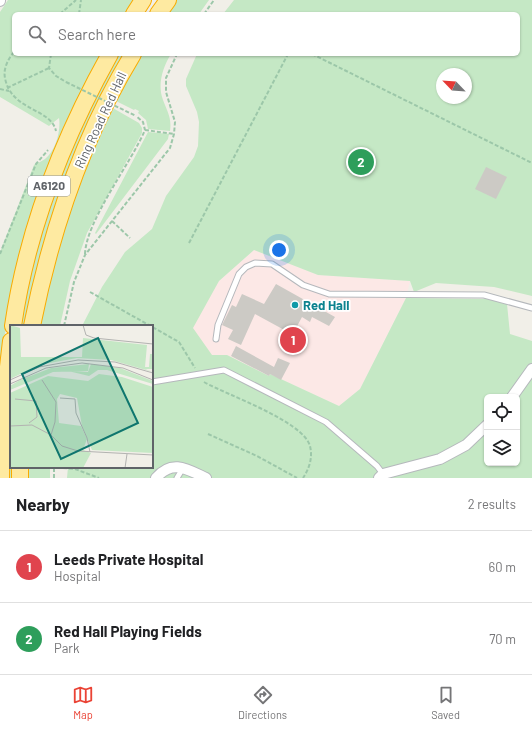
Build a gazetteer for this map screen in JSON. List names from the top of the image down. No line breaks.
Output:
{"streets":{"highway":["Ring Road Red Hall","A6120"]},"places":["Red Hall"],"north":"top left","page":{"search":"Search here","pins":["2","1"],"heading":["Nearby","2 results"],"list":[{"mark":"1","name":"Leeds Private Hospital","note":"Hospital","value":"60 m"},{"mark":"2","name":"Red Hall Playing Fields","note":"Park","value":"70 m"}],"nav":["Map","Directions","Saved"]}}
